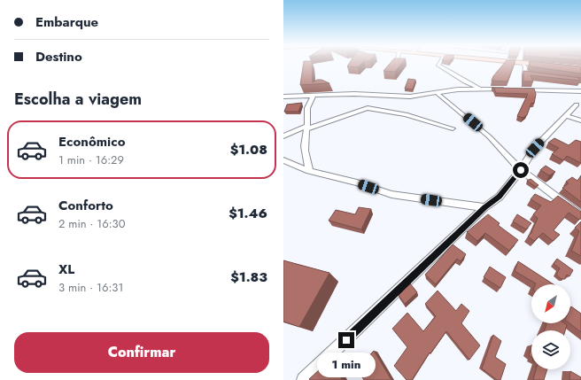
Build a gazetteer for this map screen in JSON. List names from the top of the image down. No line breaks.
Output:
{"north":"bottom left","page":{"banner":["Embarque","Destino"],"heading":"Escolha a viagem","list":[{"name":"Econômico","note":"1 min · 16:29","value":"$1.08"},{"name":"Conforto","note":"2 min · 16:30","value":"$1.46"},{"name":"XL","note":"3 min · 16:31","value":"$1.83"}],"buttons":"Confirmar","bubble":"1 min"}}
